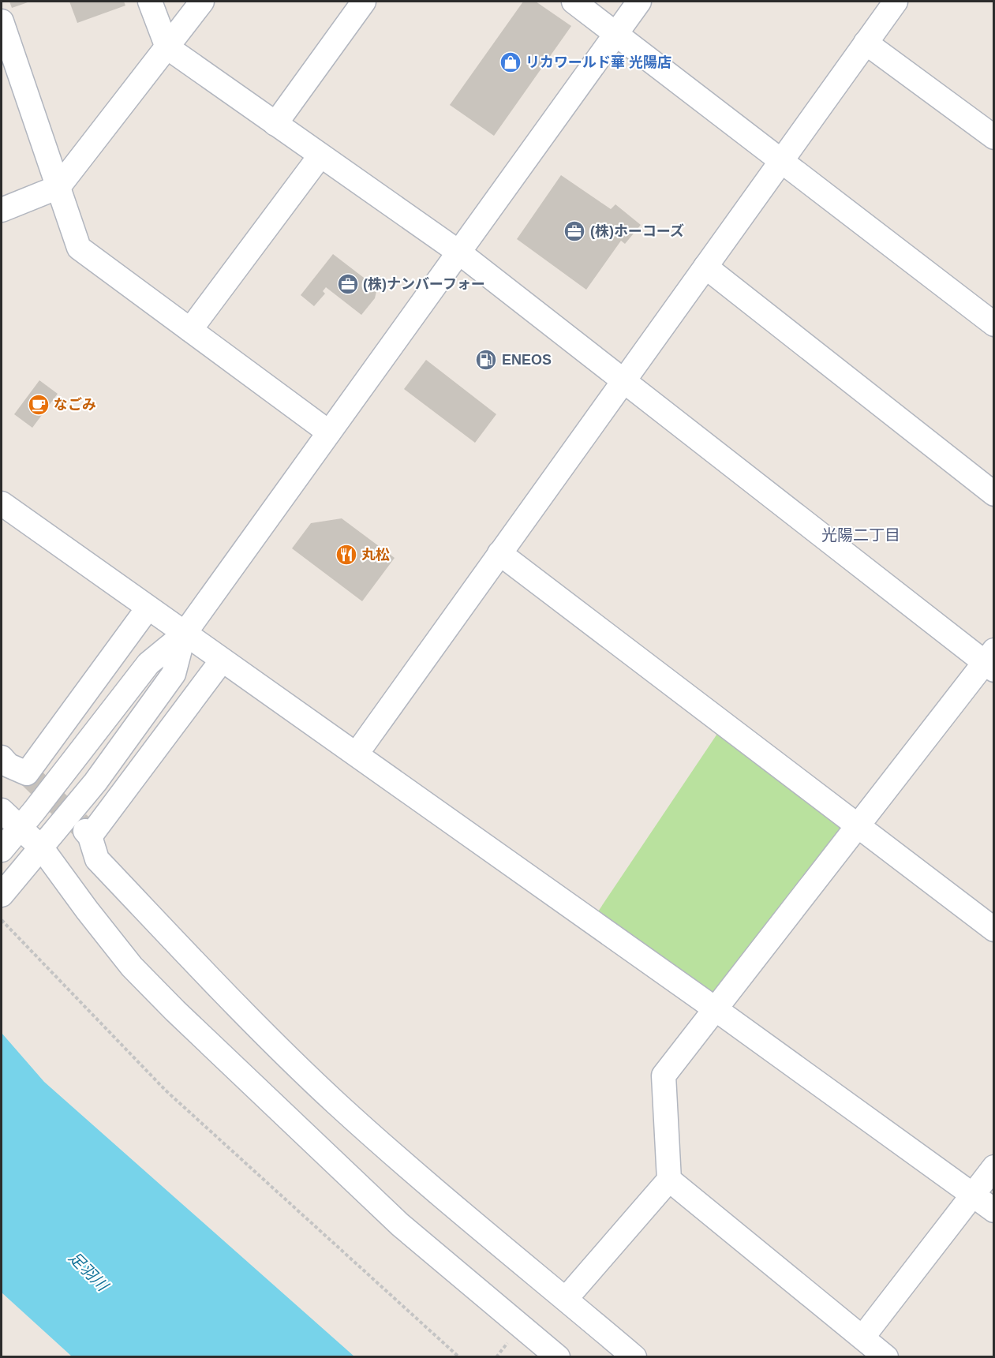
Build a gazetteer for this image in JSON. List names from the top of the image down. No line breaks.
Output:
{"districts":["光陽二丁目"],"water":["足羽川"],"places":{"shop":["リカワールド華 光陽店"],"office":["(株)ホーコーズ","(株)ナンバーフォー"],"fuel station":["ENEOS"],"cafe":["なごみ"],"restaurant":["丸松"]}}
